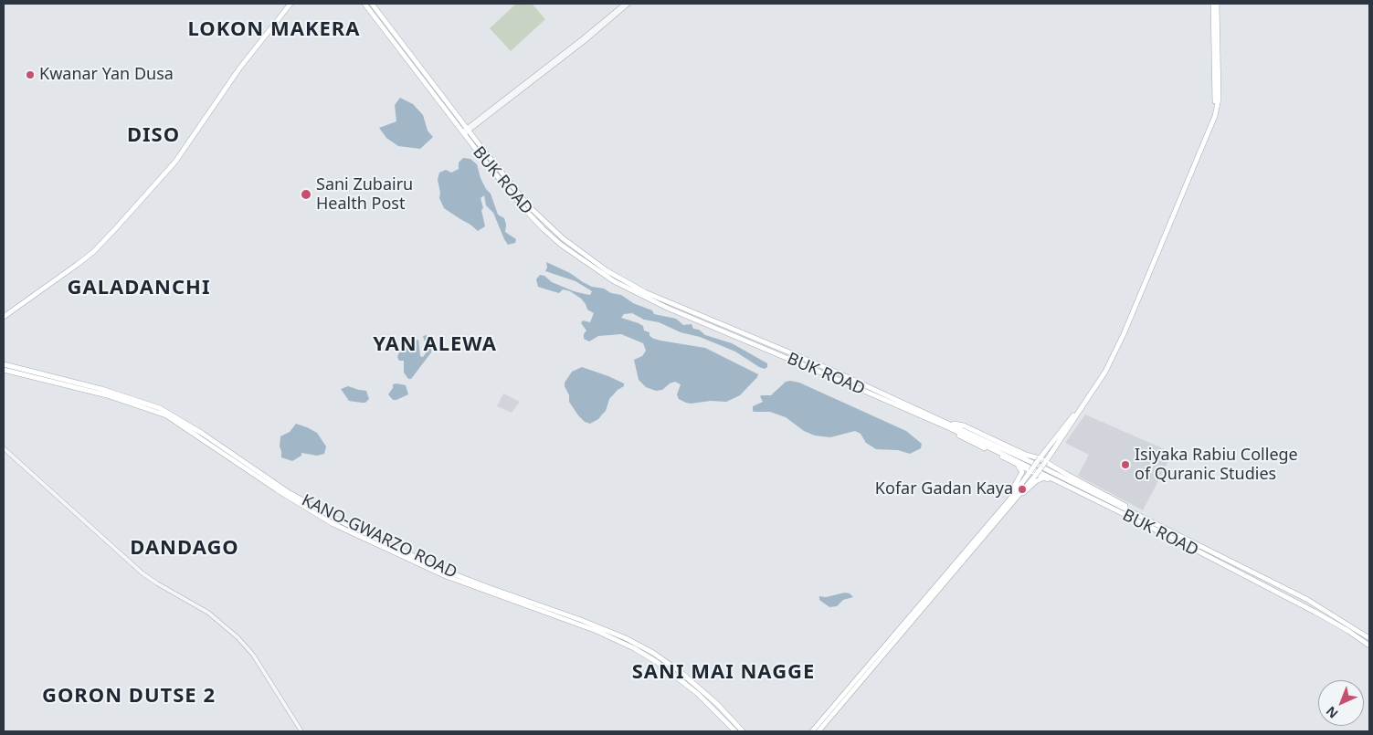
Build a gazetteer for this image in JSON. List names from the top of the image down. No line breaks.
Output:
{"streets":{"main road":["BUK ROAD","KANO-GWARZO ROAD"]},"districts":["LOKON MAKERA","DISO","GALADANCHI","YAN ALEWA","DANDAGO","SANI MAI NAGGE","GORON DUTSE 2"],"places":["Kwanar Yan Dusa","Sani Zubairu Health Post","Isiyaka Rabiu College of Quranic Studies","Kofar Gadan Kaya"],"north":"bottom left"}
